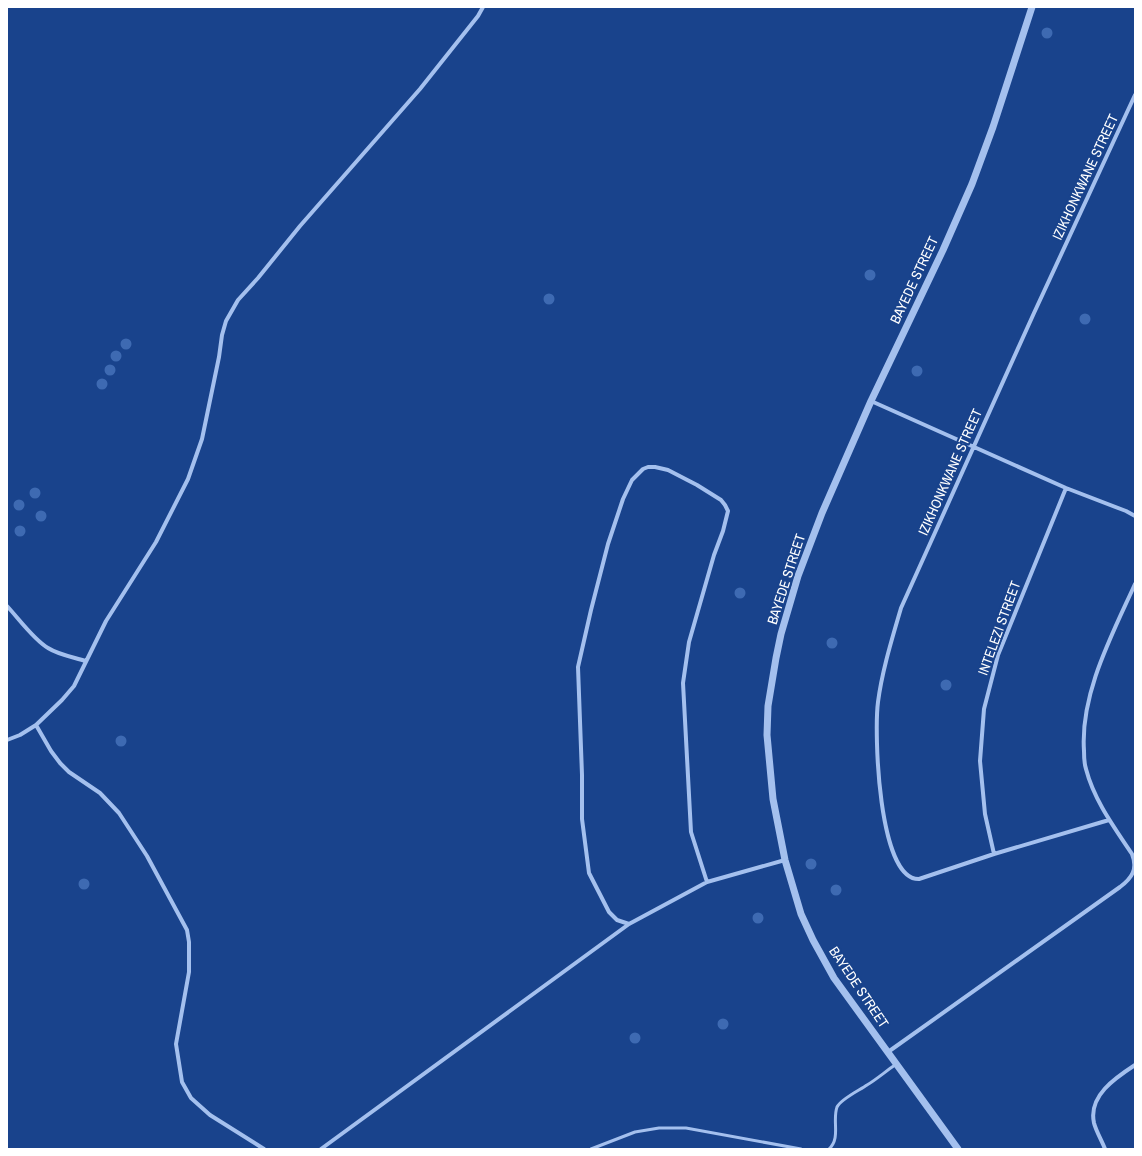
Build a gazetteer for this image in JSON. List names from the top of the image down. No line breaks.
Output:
{"streets":{"street":["IZIKHONKWANE STREET","BAYEDE STREET","INTELEZI STREET"]},"crossings":[["IZIKHONKWANE STREET","INTELEZI STREET"]]}
